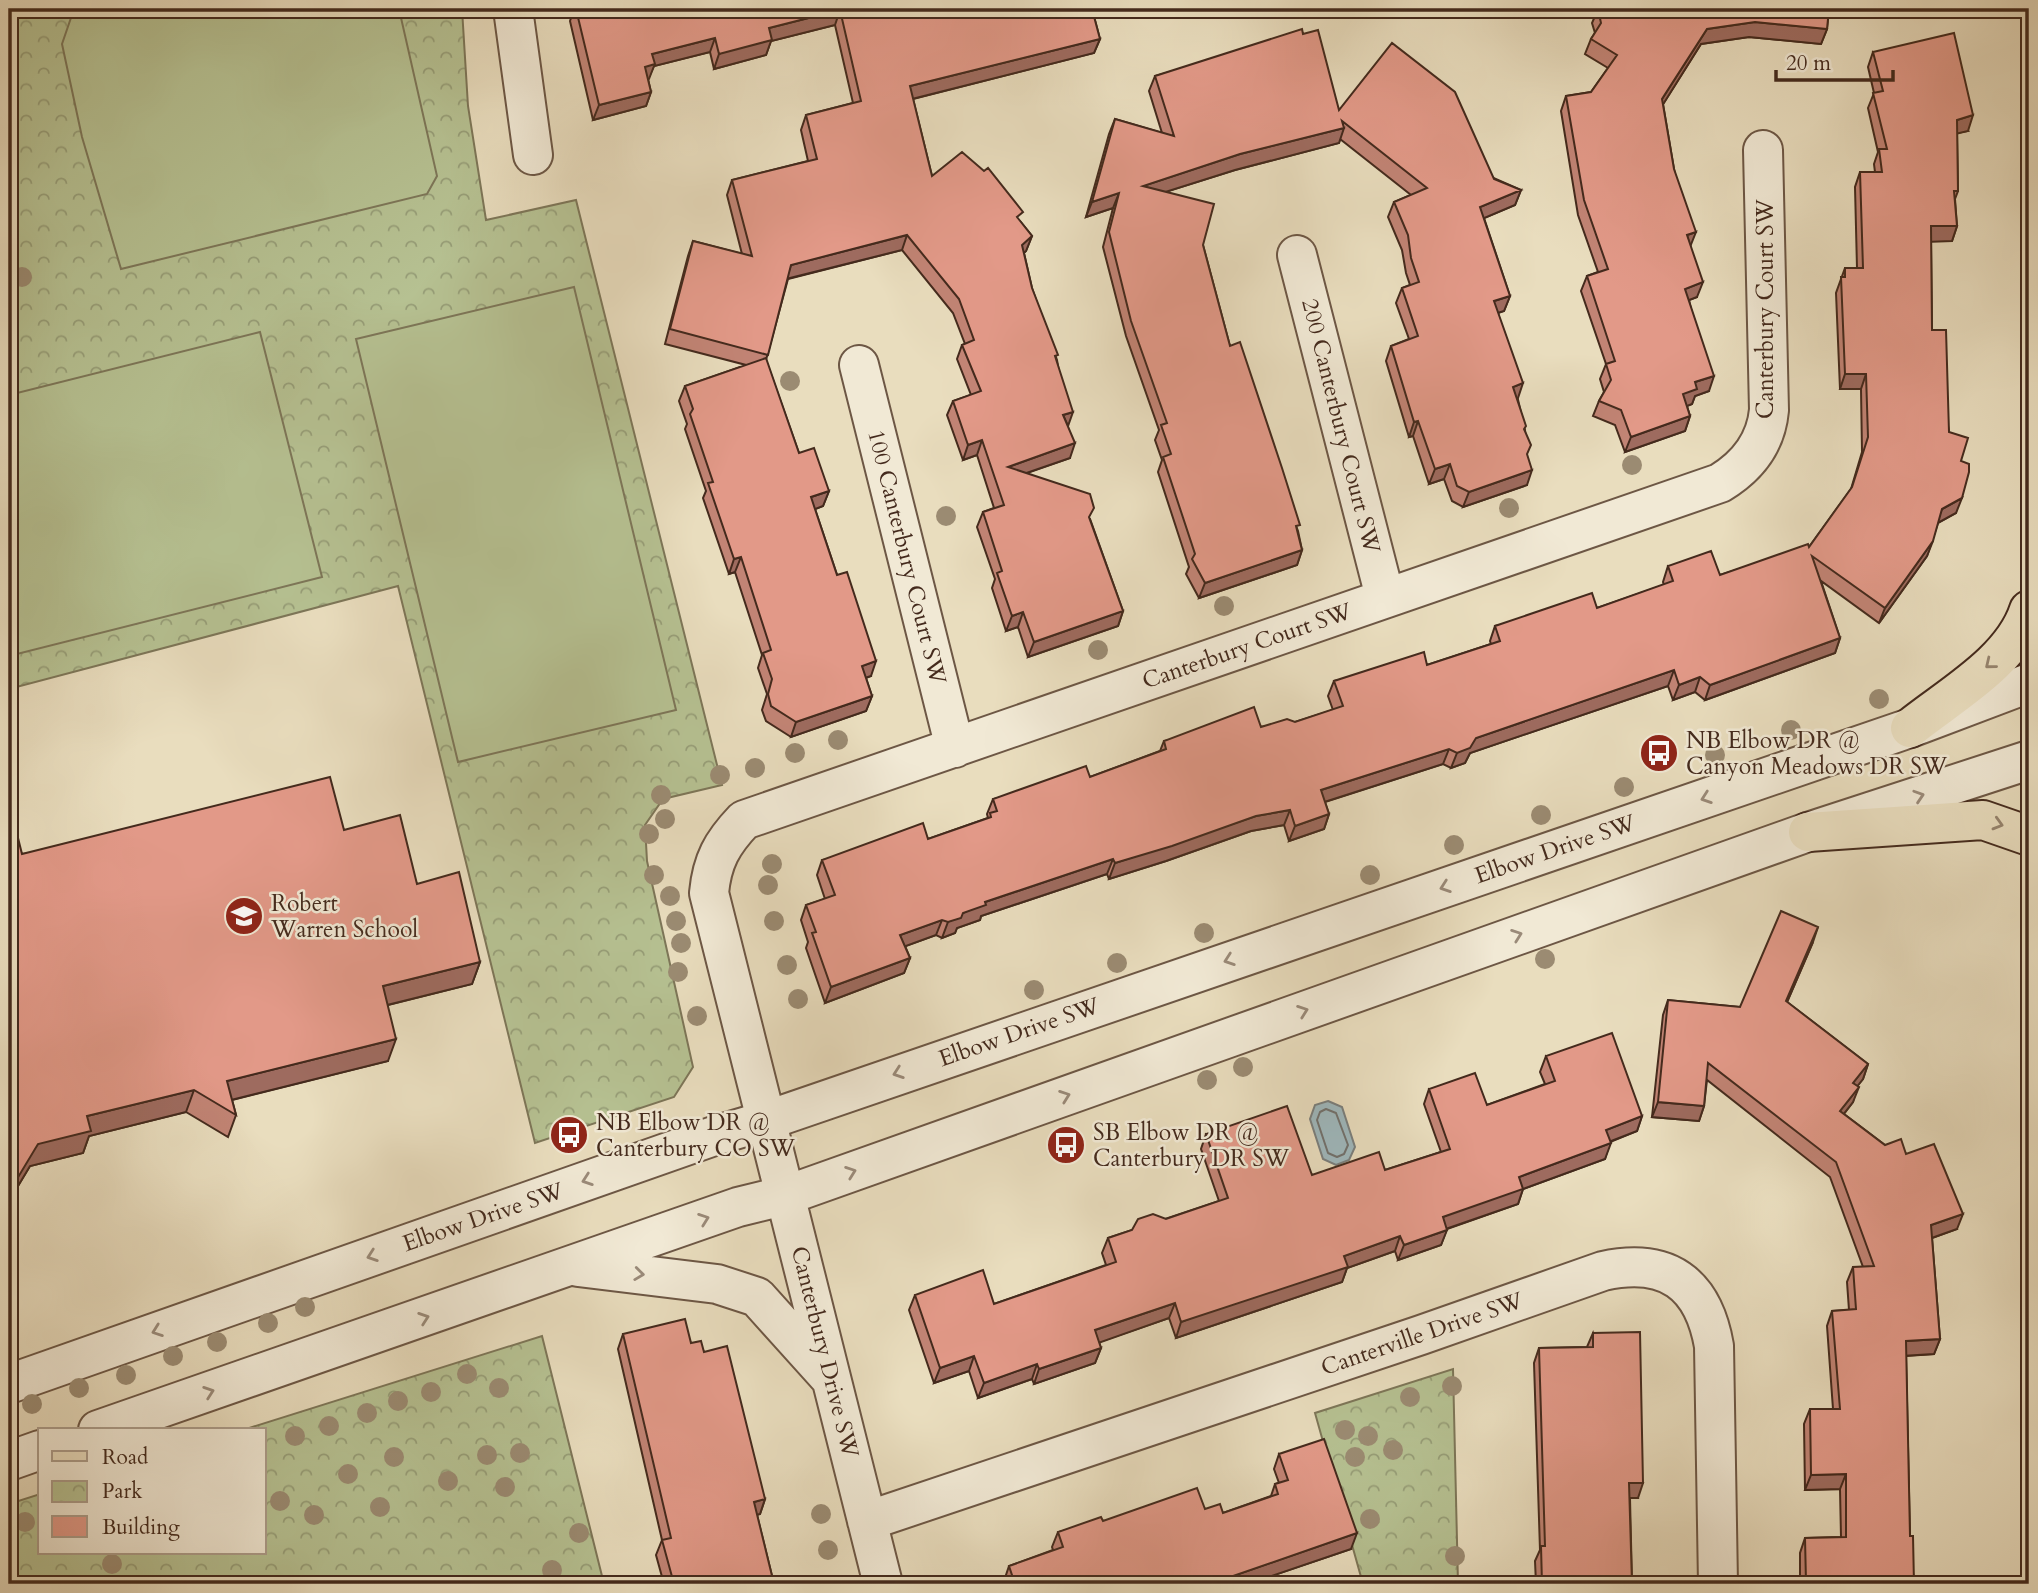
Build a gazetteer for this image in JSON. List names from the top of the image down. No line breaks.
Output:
{"streets":{"street":["Canterbury Court SW","200 Canterbury Court SW","100 Canterbury Court SW","Elbow Drive SW","Canterville Drive SW","Canterbury Drive SW"]},"crossings":[["Canterbury Court SW","200 Canterbury Court SW"],["Canterbury Court SW","100 Canterbury Court SW"],["Canterbury Court SW","Elbow Drive SW"],["Canterbury Court SW","Canterbury Drive SW"],["Elbow Drive SW","Canterbury Drive SW"],["Canterville Drive SW","Canterbury Drive SW"]],"places":{"bus stop":["NB Elbow DR @ Canyon Meadows DR SW","NB Elbow DR @ Canterbury CO SW","SB Elbow DR @ Canterbury DR SW"],"school or university":["Robert Warren School"]},"legend":["Road","Park","Building"],"scale_bar":"20 m"}
